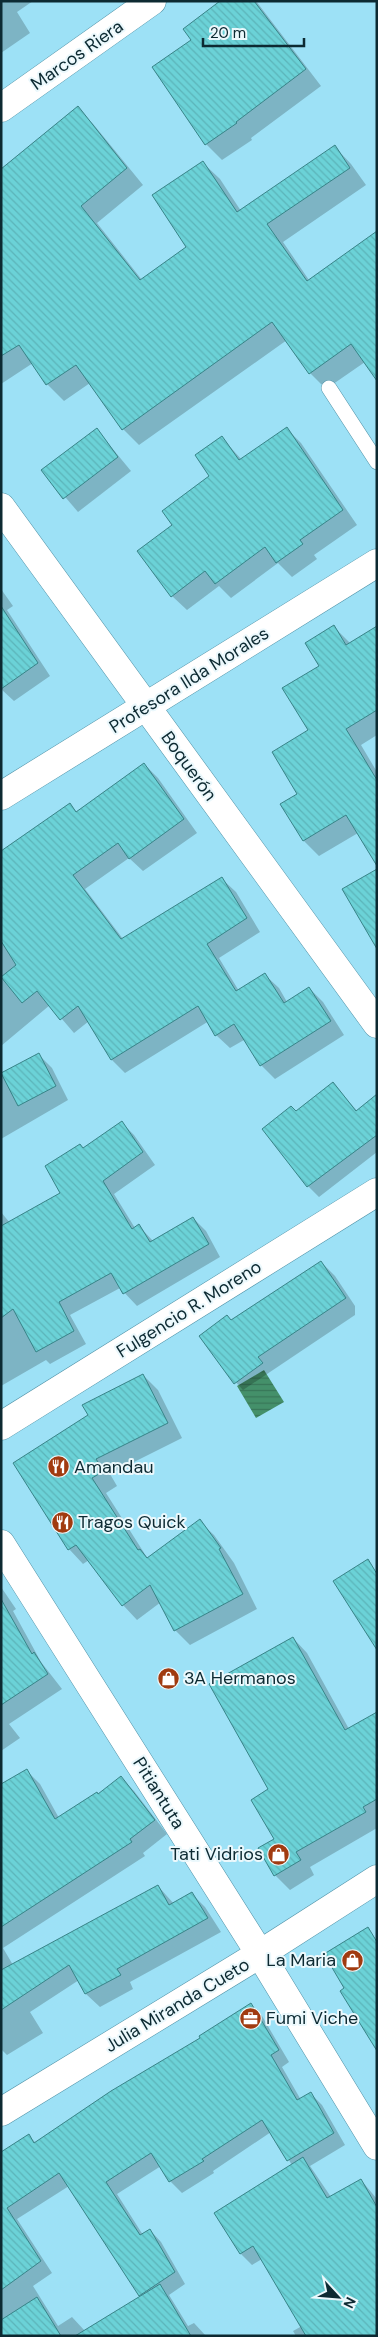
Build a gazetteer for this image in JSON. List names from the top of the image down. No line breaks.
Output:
{"streets":{"street":["Marcos Riera","Profesora Ilda Morales","Boquerón","Fulgencio R. Moreno","Pitiantuta","Julia Miranda Cueto"]},"crossings":[["Profesora Ilda Morales","Boquerón"],["Pitiantuta","Julia Miranda Cueto"]],"places":{"restaurant":["Amandau","Tragos Quick"],"shop":["3A Hermanos","Tati Vidrios","La Maria"],"office":["Fumi Viche"]},"scale_bar":"20 m","north":"bottom right"}
